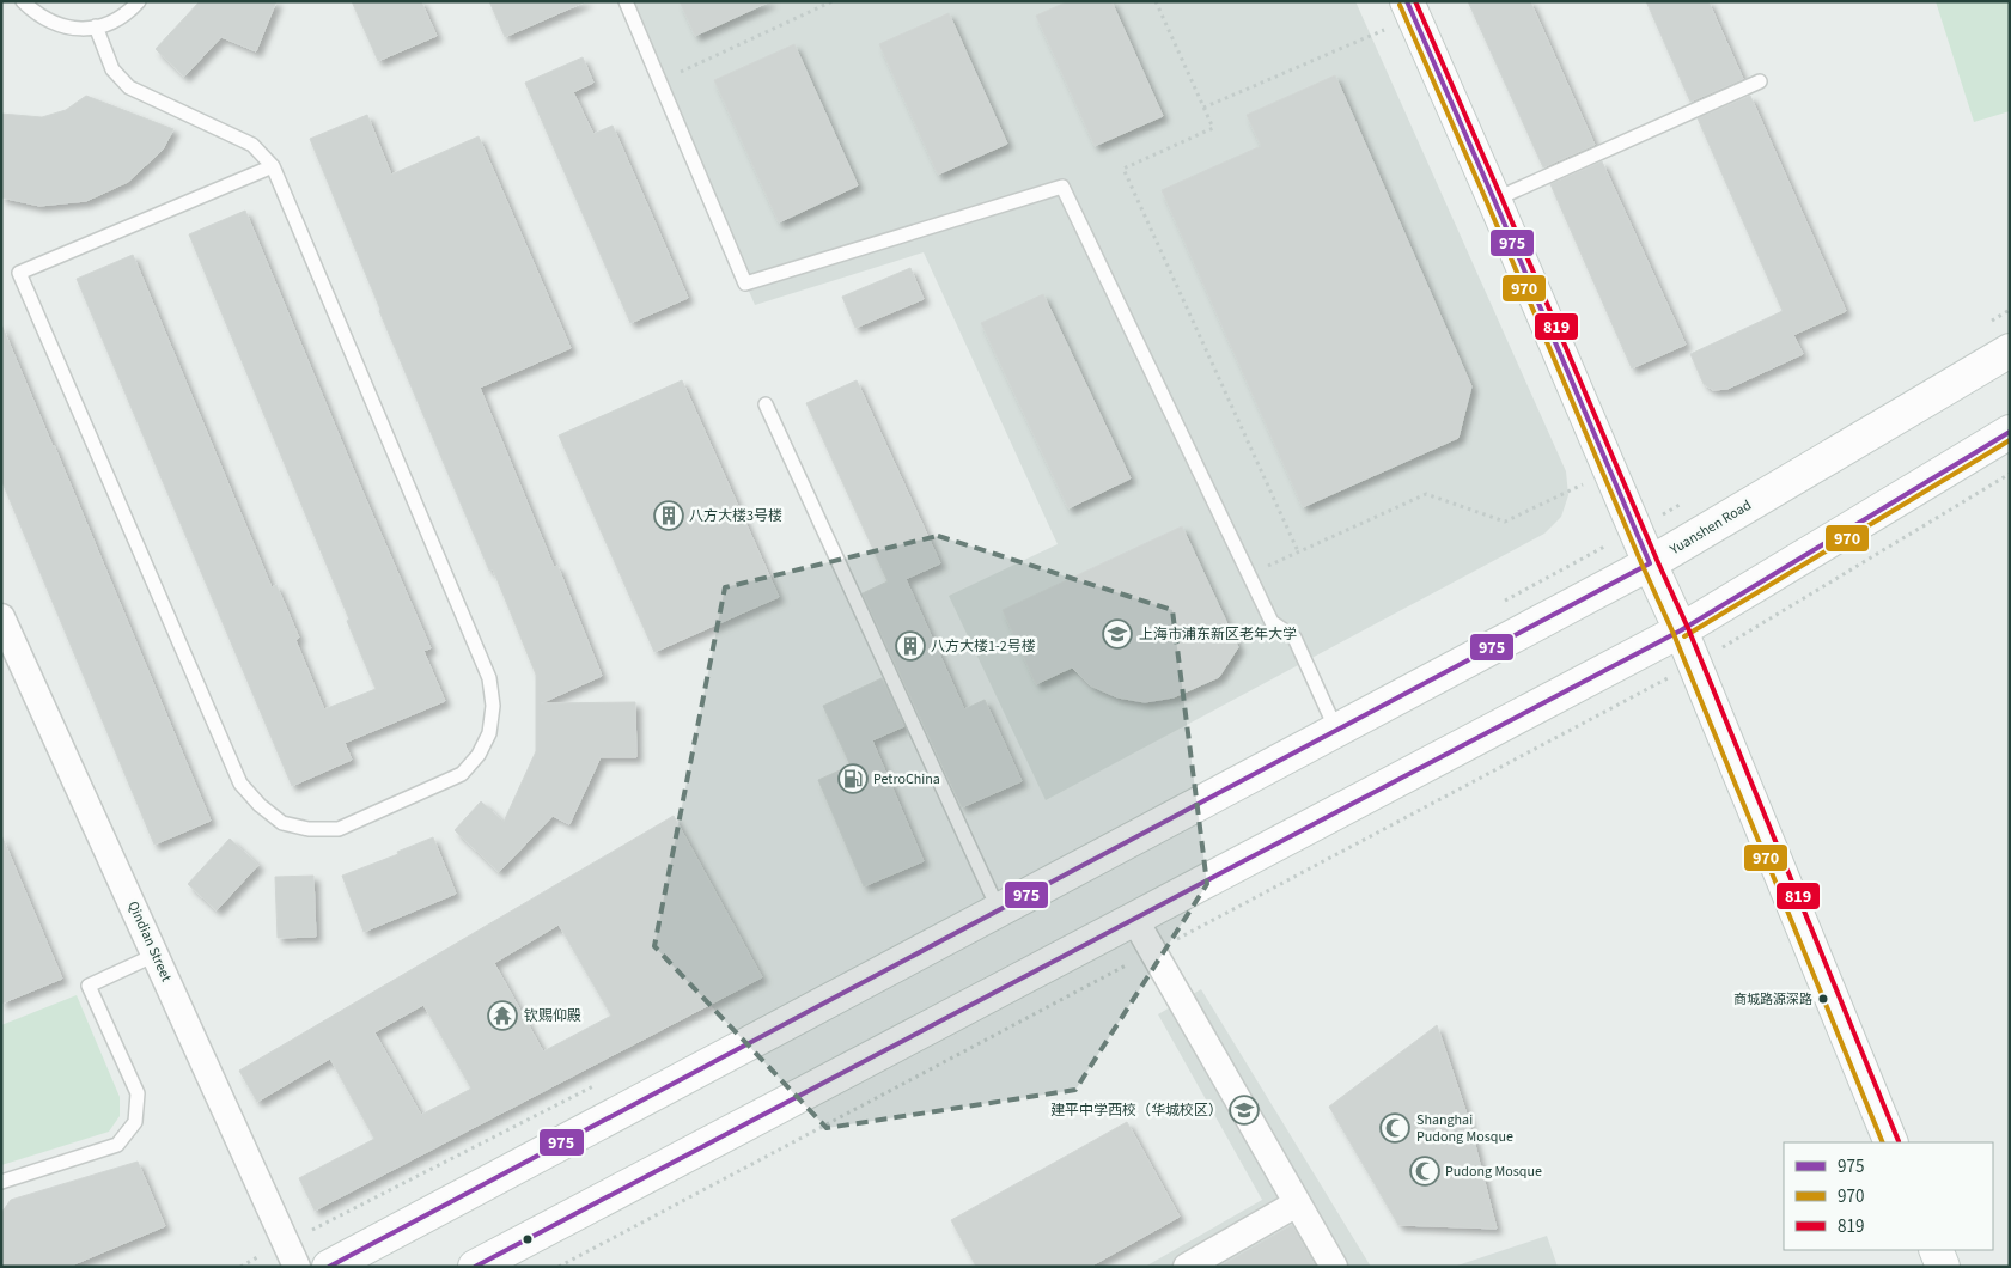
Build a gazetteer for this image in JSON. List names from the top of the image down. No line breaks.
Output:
{"streets":{"main road":["Yuanshen Road"],"street":["Qindian Street"]},"places":{"building":["八方大楼3号楼","八方大楼1-2号楼"],"school or university":["上海市浦东新区老年大学","建平中学西校（华城校区）"],"fuel station":["PetroChina"],"other":["商城路源深路"],"temple":["钦赐仰殿"],"mosque":["Shanghai Pudong Mosque","Pudong Mosque"]},"lines":["transit line 975","transit line 819","transit line 970"],"legend":["975","970","819"]}
